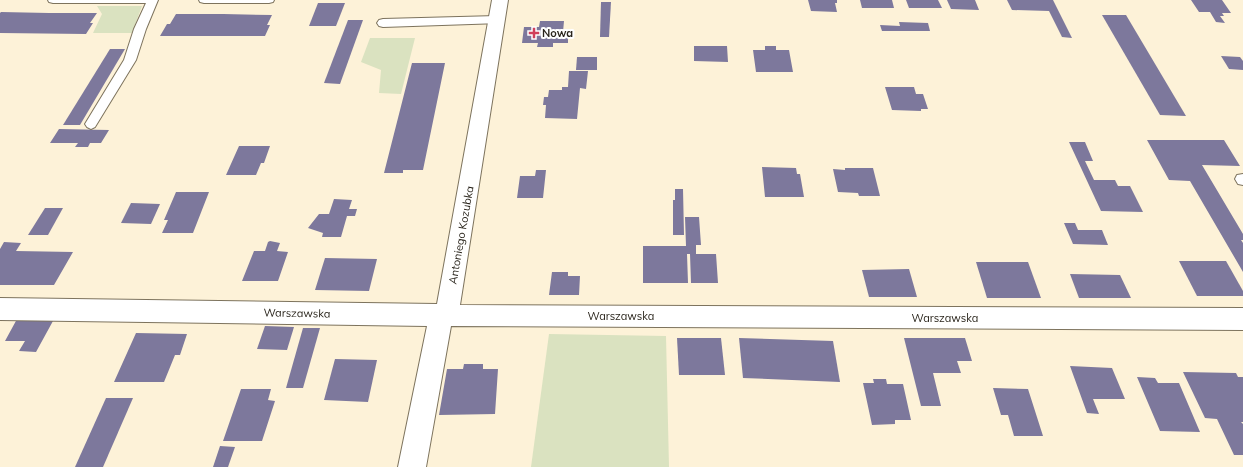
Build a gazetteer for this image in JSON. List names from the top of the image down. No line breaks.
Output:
{"streets":{"street":["Antoniego Kozubka","Warszawska"]},"crossings":[["Antoniego Kozubka","Warszawska"]],"places":{"health":["Nowa"]}}
